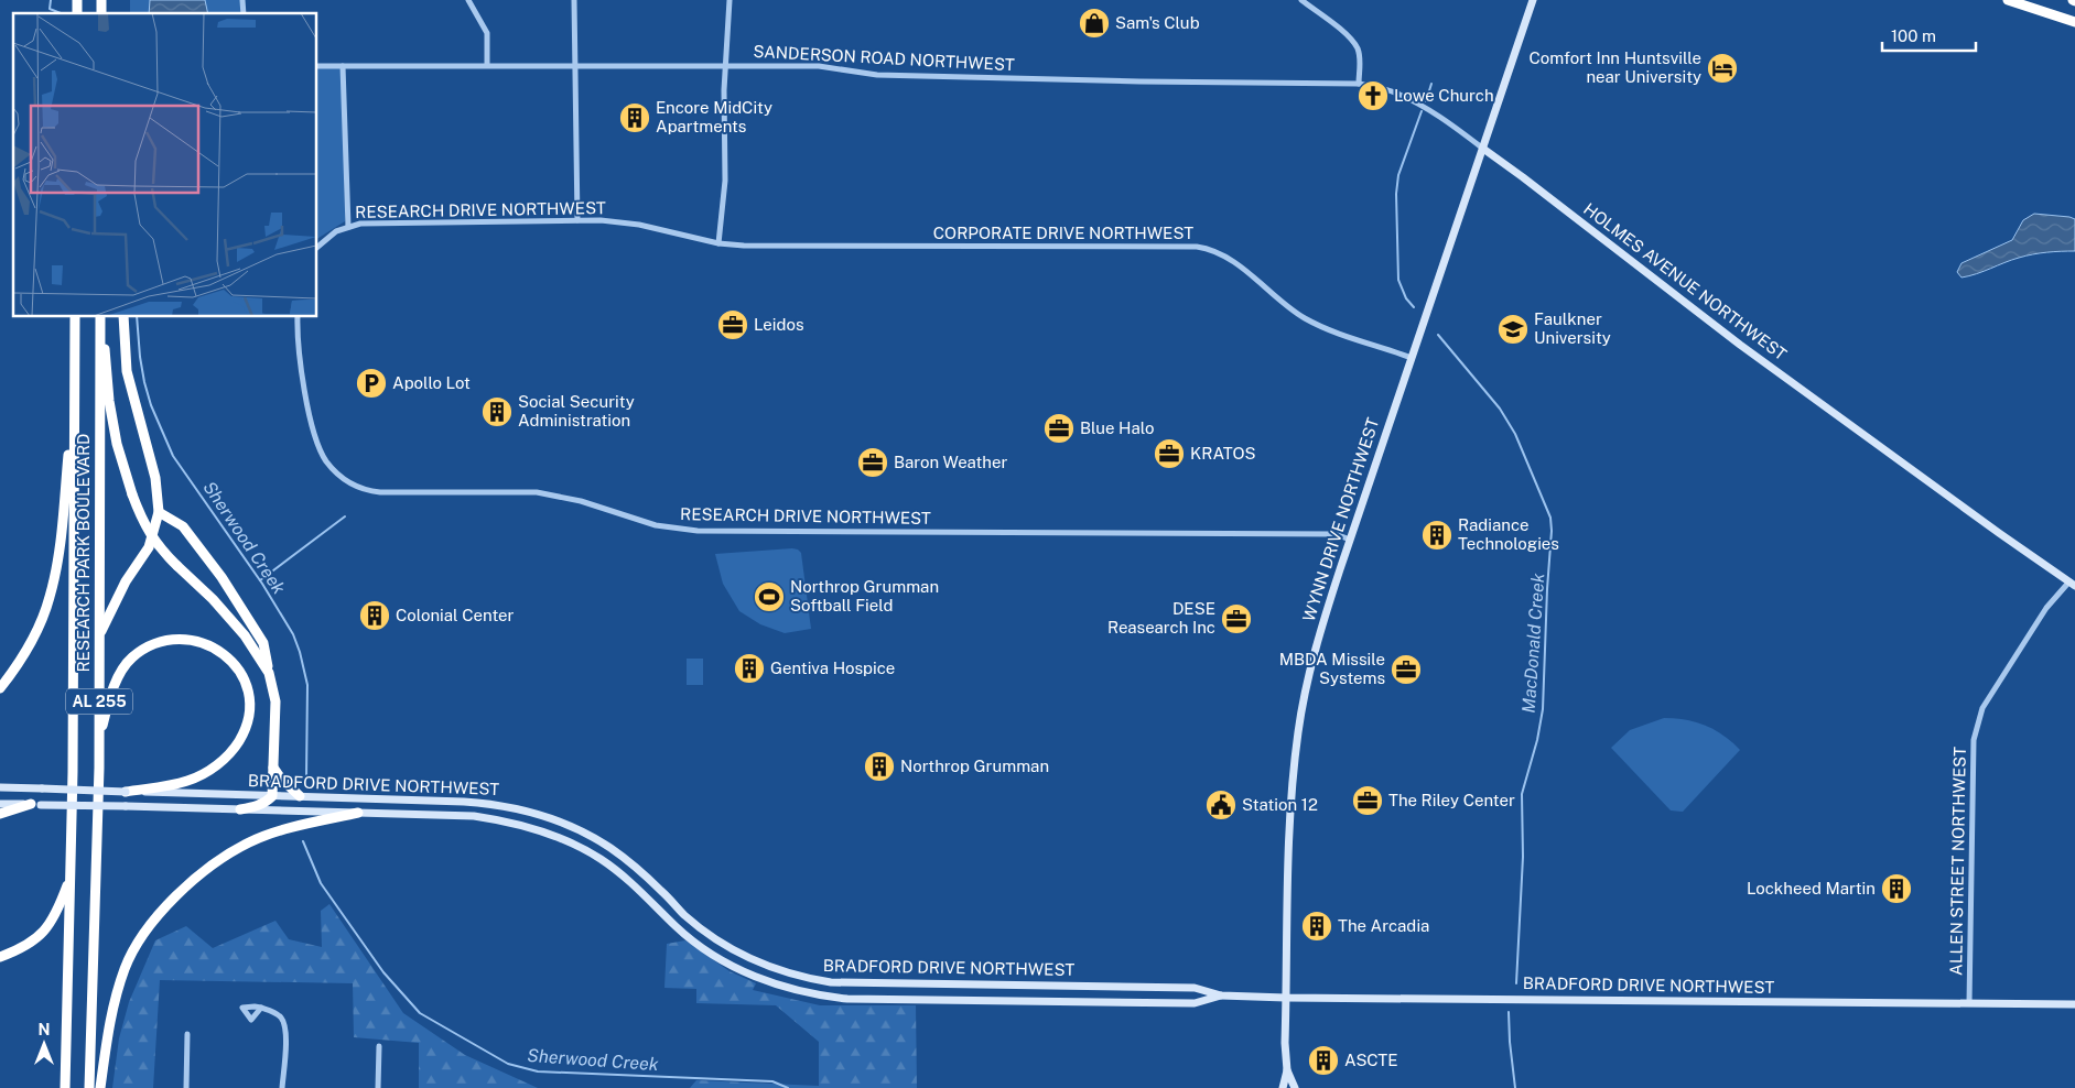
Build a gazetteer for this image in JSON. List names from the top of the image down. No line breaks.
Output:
{"streets":{"highway":["RESEARCH PARK BOULEVARD","AL 255"],"main road":["HOLMES AVENUE NORTHWEST","WYNN DRIVE NORTHWEST","BRADFORD DRIVE NORTHWEST"],"street":["SANDERSON ROAD NORTHWEST","RESEARCH DRIVE NORTHWEST","CORPORATE DRIVE NORTHWEST","ALLEN STREET NORTHWEST"]},"crossings":[["SANDERSON ROAD NORTHWEST","HOLMES AVENUE NORTHWEST"],["RESEARCH DRIVE NORTHWEST","CORPORATE DRIVE NORTHWEST"],["RESEARCH DRIVE NORTHWEST","WYNN DRIVE NORTHWEST"],["CORPORATE DRIVE NORTHWEST","WYNN DRIVE NORTHWEST"],["HOLMES AVENUE NORTHWEST","WYNN DRIVE NORTHWEST"],["HOLMES AVENUE NORTHWEST","ALLEN STREET NORTHWEST"],["WYNN DRIVE NORTHWEST","BRADFORD DRIVE NORTHWEST"],["BRADFORD DRIVE NORTHWEST","ALLEN STREET NORTHWEST"]],"water":["Sherwood Creek","MacDonald Creek"],"places":{"shop":["Sam's Club"],"hotel":["Comfort Inn Huntsville near University"],"church":["Lowe Church"],"building":["Encore MidCity Apartments","Social Security Administration","Radiance Technologies","Colonial Center","Gentiva Hospice","Northrop Grumman","Lockheed Martin","The Arcadia","ASCTE"],"office":["Leidos","Blue Halo","KRATOS","Baron Weather","DESE Reasearch Inc","MBDA Missile Systems","The Riley Center"],"school or university":["Faulkner University"],"parking":["Apollo Lot"],"sports":["Northrop Grumman Softball Field"],"public building":["Station 12"]},"scale_bar":"100 m","north":"top"}
